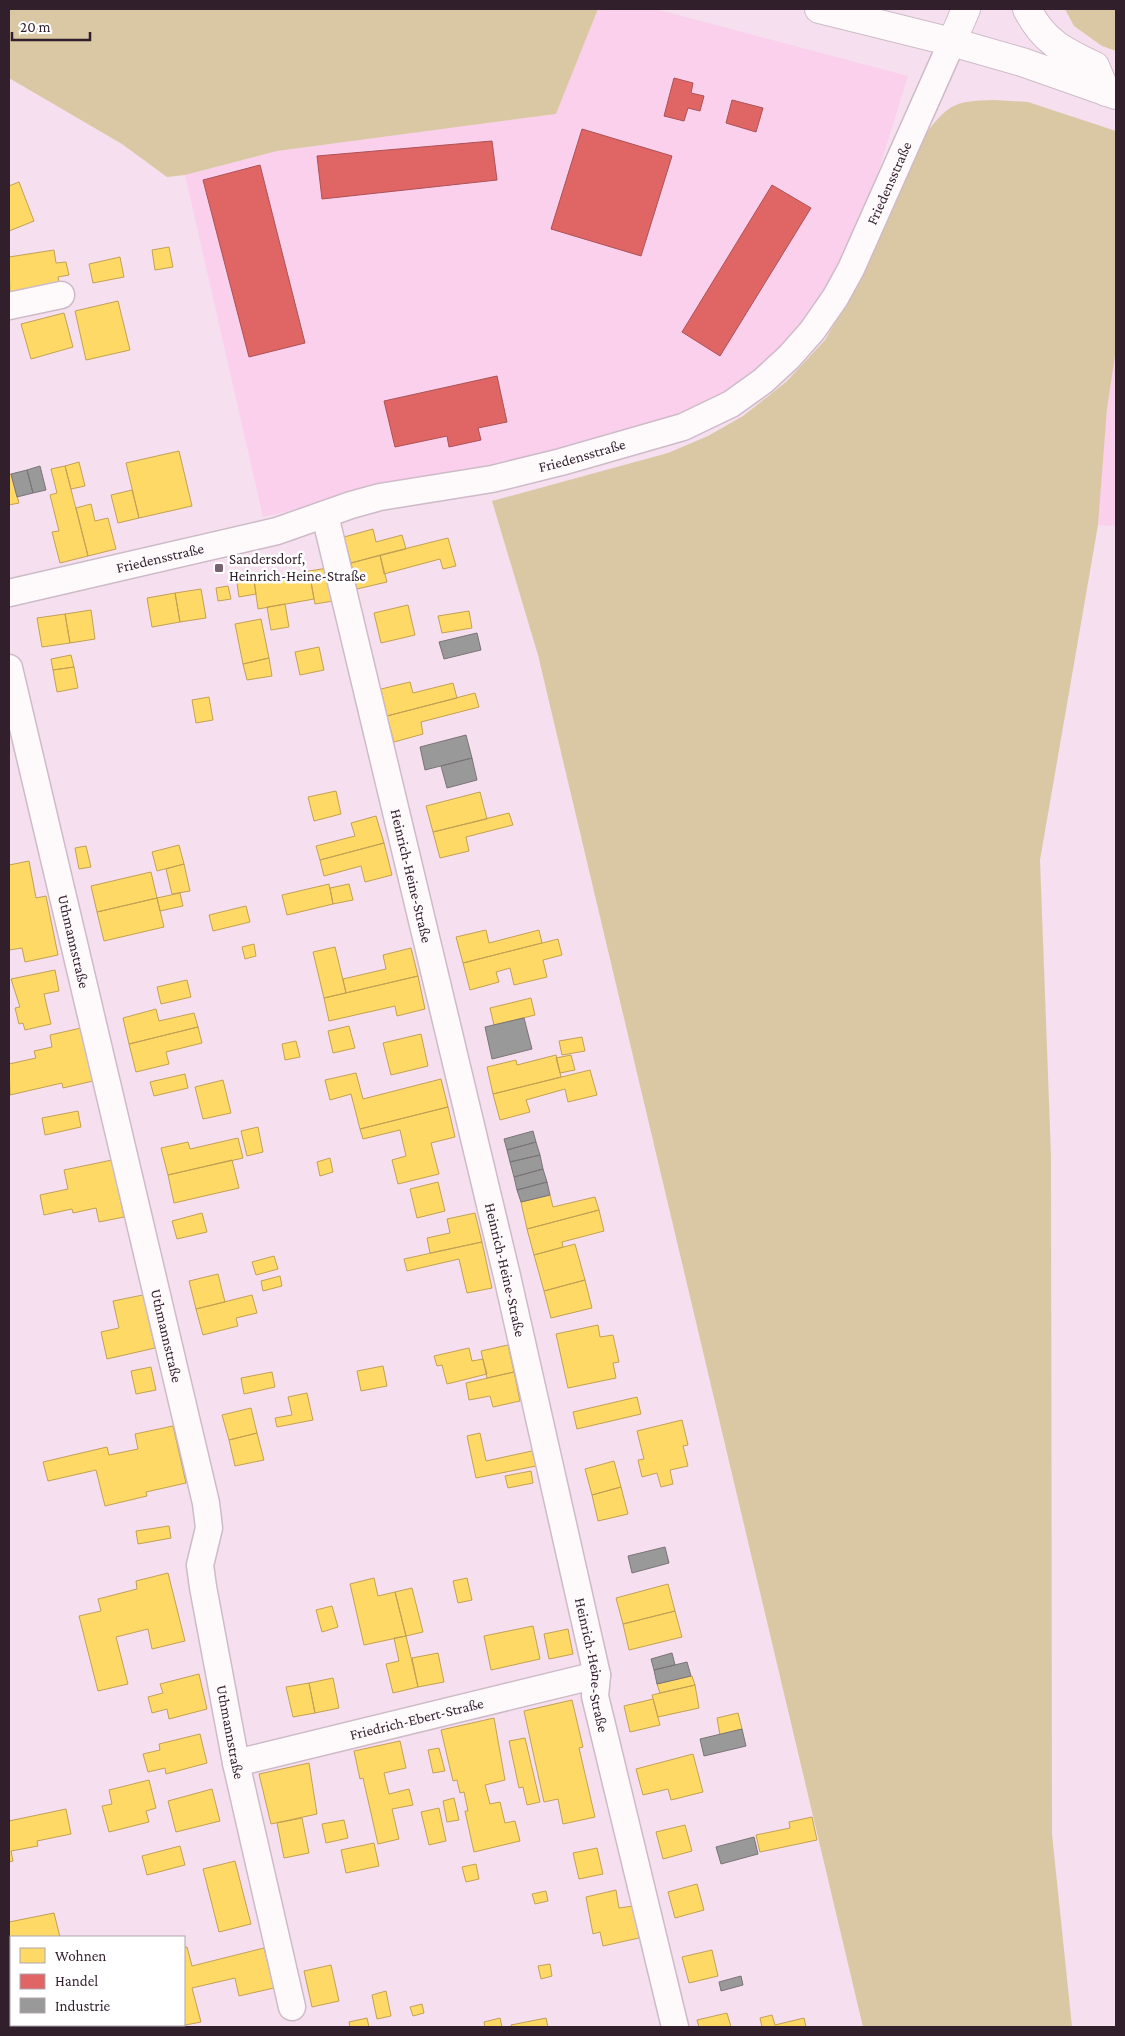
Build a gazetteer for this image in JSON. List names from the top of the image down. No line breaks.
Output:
{"streets":{"street":["Friedensstraße","Heinrich-Heine-Straße","Uthmannstraße","Friedrich-Ebert-Straße"]},"crossings":[["Friedensstraße","Heinrich-Heine-Straße"],["Heinrich-Heine-Straße","Friedrich-Ebert-Straße"],["Uthmannstraße","Friedrich-Ebert-Straße"]],"places":{"transit":["Sandersdorf, Heinrich-Heine-Straße"]},"legend":["Wohnen","Handel","Industrie"],"scale_bar":"20 m"}
